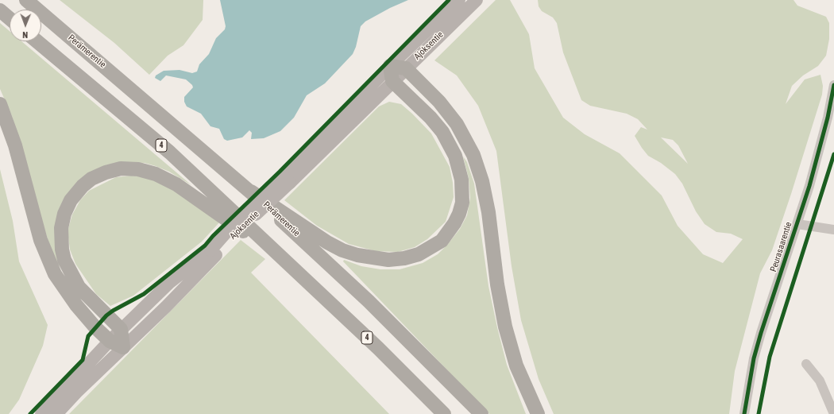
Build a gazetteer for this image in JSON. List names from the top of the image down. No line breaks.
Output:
{"streets":{"highway":["Perämerentie","4"],"main road":["Ajoksentie"],"street":["Peurasaarentie"]},"north":"bottom"}
